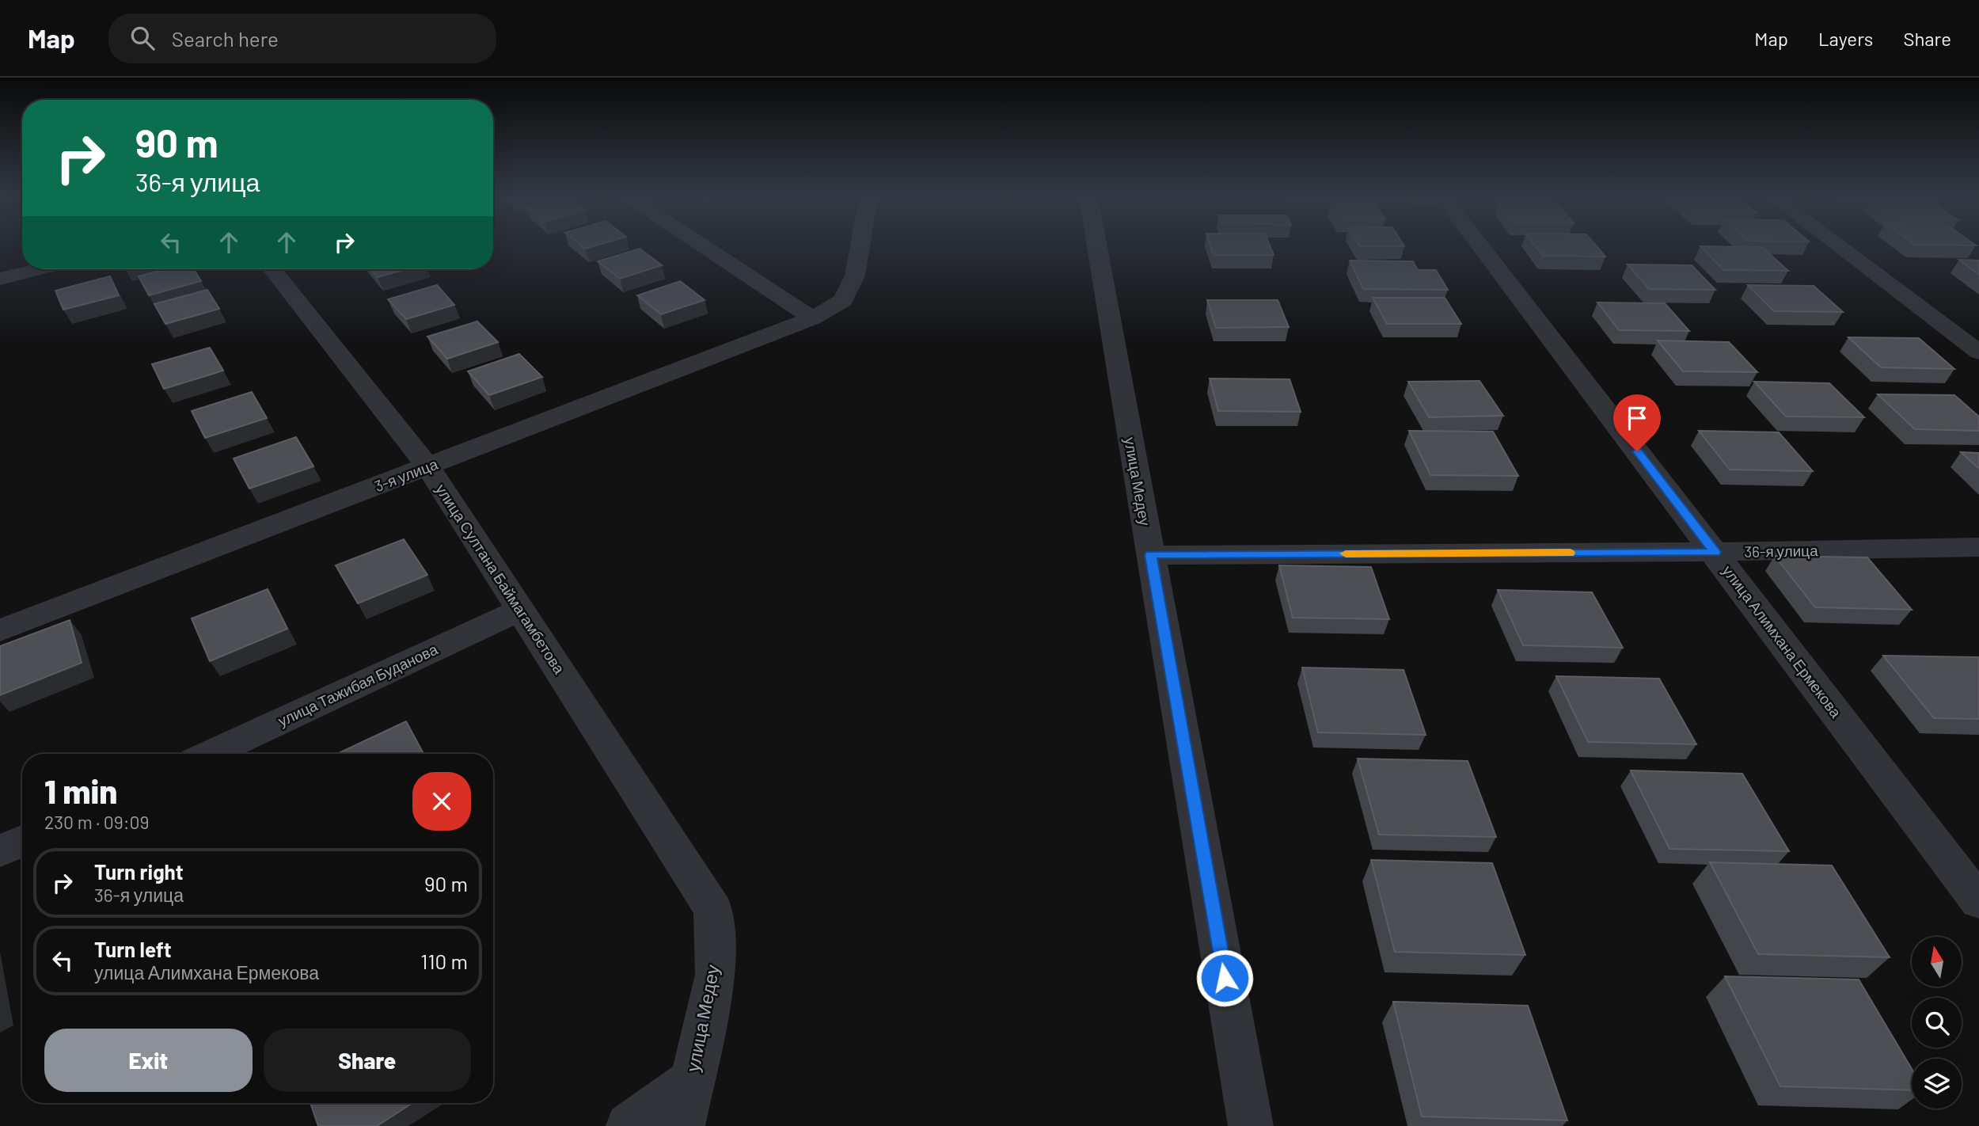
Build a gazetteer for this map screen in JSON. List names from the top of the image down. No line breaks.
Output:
{"streets":{"street":["3-я улица","улица Медеу","36-я улица","улица Султана Баймагамбетова","улица Алимхана Ермекова","улица Тажибая Буданова"]},"crossings":[["3-я улица","улица Султана Баймагамбетова"],["улица Медеу","36-я улица"],["улица Медеу","улица Султана Баймагамбетова"],["36-я улица","улица Алимхана Ермекова"],["улица Султана Баймагамбетова","улица Тажибая Буданова"]],"north":"top","page":{"header":"Map","search":"Search here","nav":["Map","Layers","Share"],"turn":["90 m","36-я улица"],"heading":["1 min","230 m · 09:09"],"list":[{"name":"Turn right","note":"36-я улица","value":"90 m"},{"name":"Turn left","note":"улица Алимхана Ермекова","value":"110 m"}],"buttons":["Exit","Share"]}}
